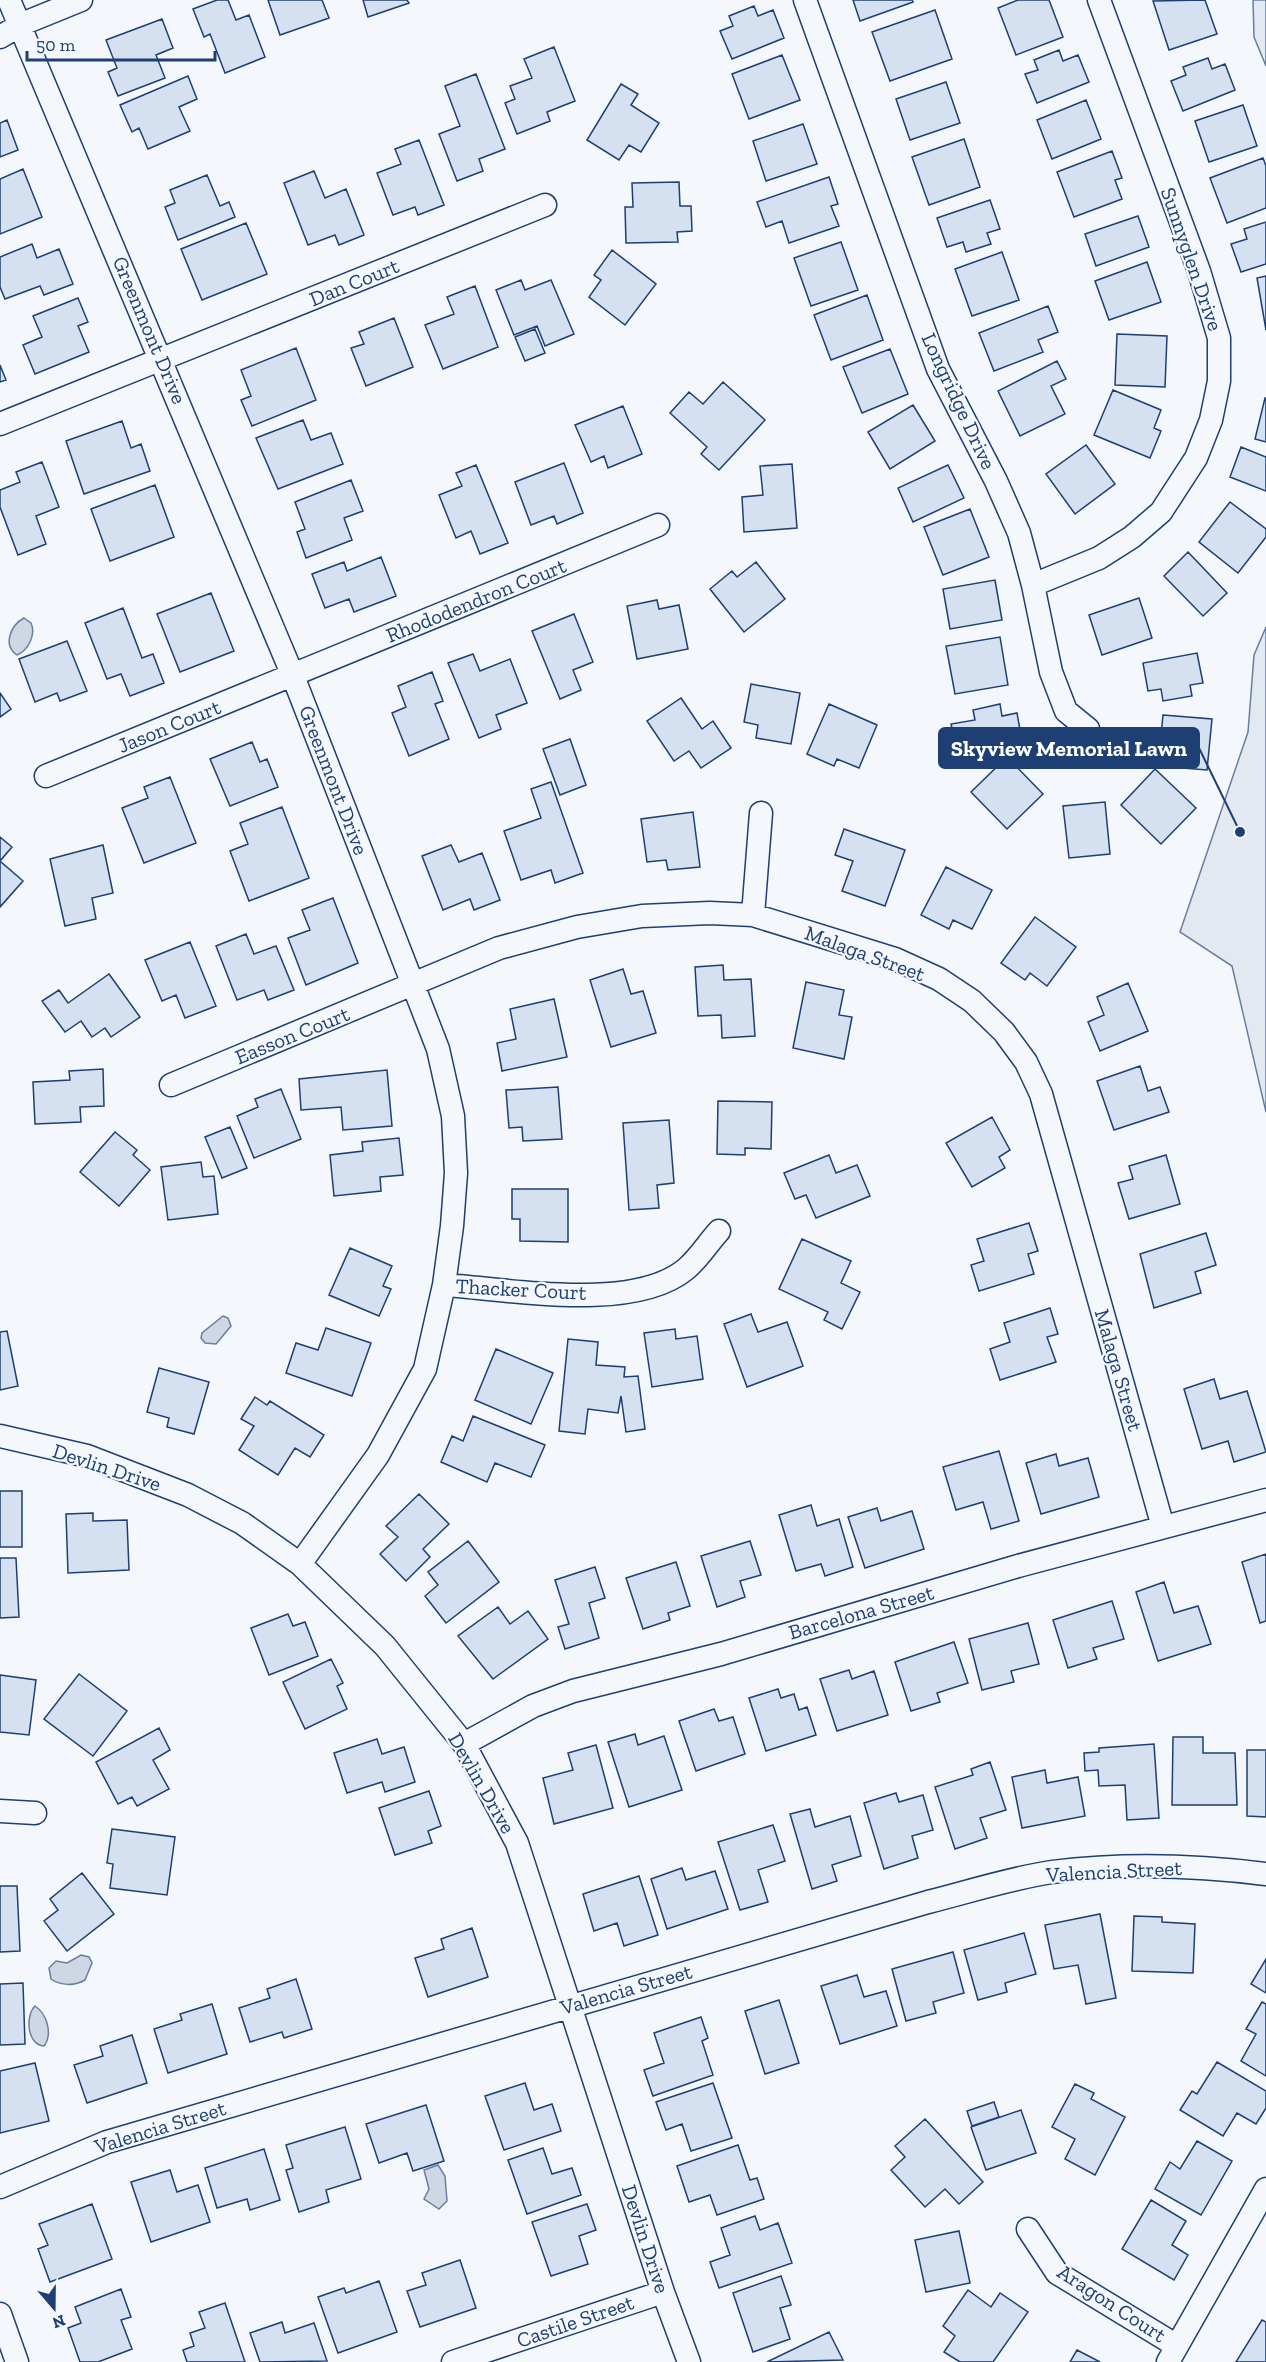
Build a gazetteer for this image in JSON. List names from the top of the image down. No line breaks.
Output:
{"streets":{"street":["Sunnyglen Drive","Dan Court","Greenmont Drive","Longridge Drive","Rhododendron Court","Jason Court","Malaga Street","Easson Court","Thacker Court","Devlin Drive","Barcelona Street","Valencia Street","Aragon Court","Castile Street"]},"crossings":[["Sunnyglen Drive","Longridge Drive"],["Dan Court","Greenmont Drive"],["Greenmont Drive","Rhododendron Court"],["Greenmont Drive","Jason Court"],["Greenmont Drive","Malaga Street"],["Greenmont Drive","Easson Court"],["Greenmont Drive","Thacker Court"],["Greenmont Drive","Devlin Drive"],["Rhododendron Court","Jason Court"],["Malaga Street","Easson Court"],["Malaga Street","Barcelona Street"],["Devlin Drive","Barcelona Street"],["Devlin Drive","Valencia Street"],["Devlin Drive","Castile Street"]],"places":["Skyview Memorial Lawn"],"scale_bar":"50 m","north":"bottom"}
